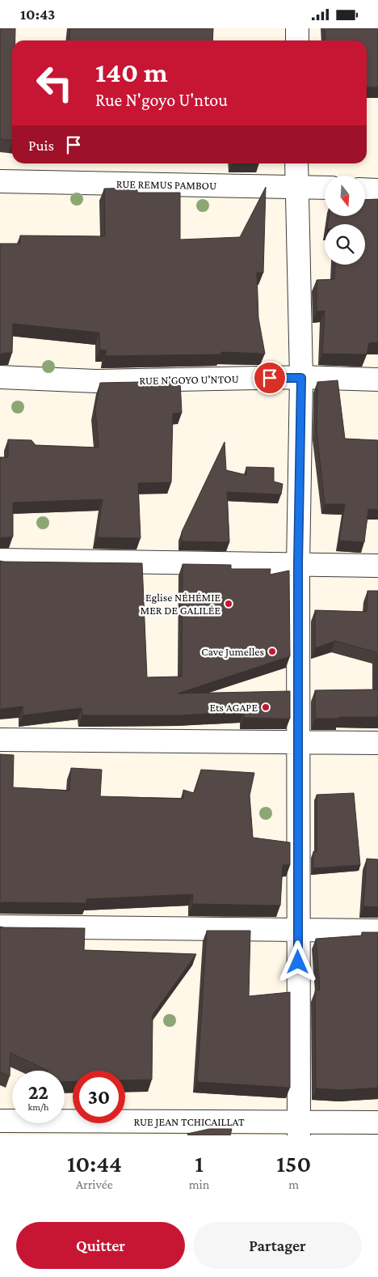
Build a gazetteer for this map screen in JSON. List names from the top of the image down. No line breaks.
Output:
{"streets":{"street":["RUE REMUS PAMBOU","RUE N'GOYO U'NTOU","RUE JEAN TCHICAILLAT"]},"places":["Eglise NÉHÉMIE MER DE GALILÉE","Cave Jumelles","Ets AGAPE"],"north":"bottom","page":{"status":"10:43","turn":["140 m","Rue N'goyo U'ntou"],"then":"Puis","speed":"22 km/h","limit":"30","eta":["10:44","Arrivée","1","min","150","m"],"buttons":["Quitter","Partager"]}}
